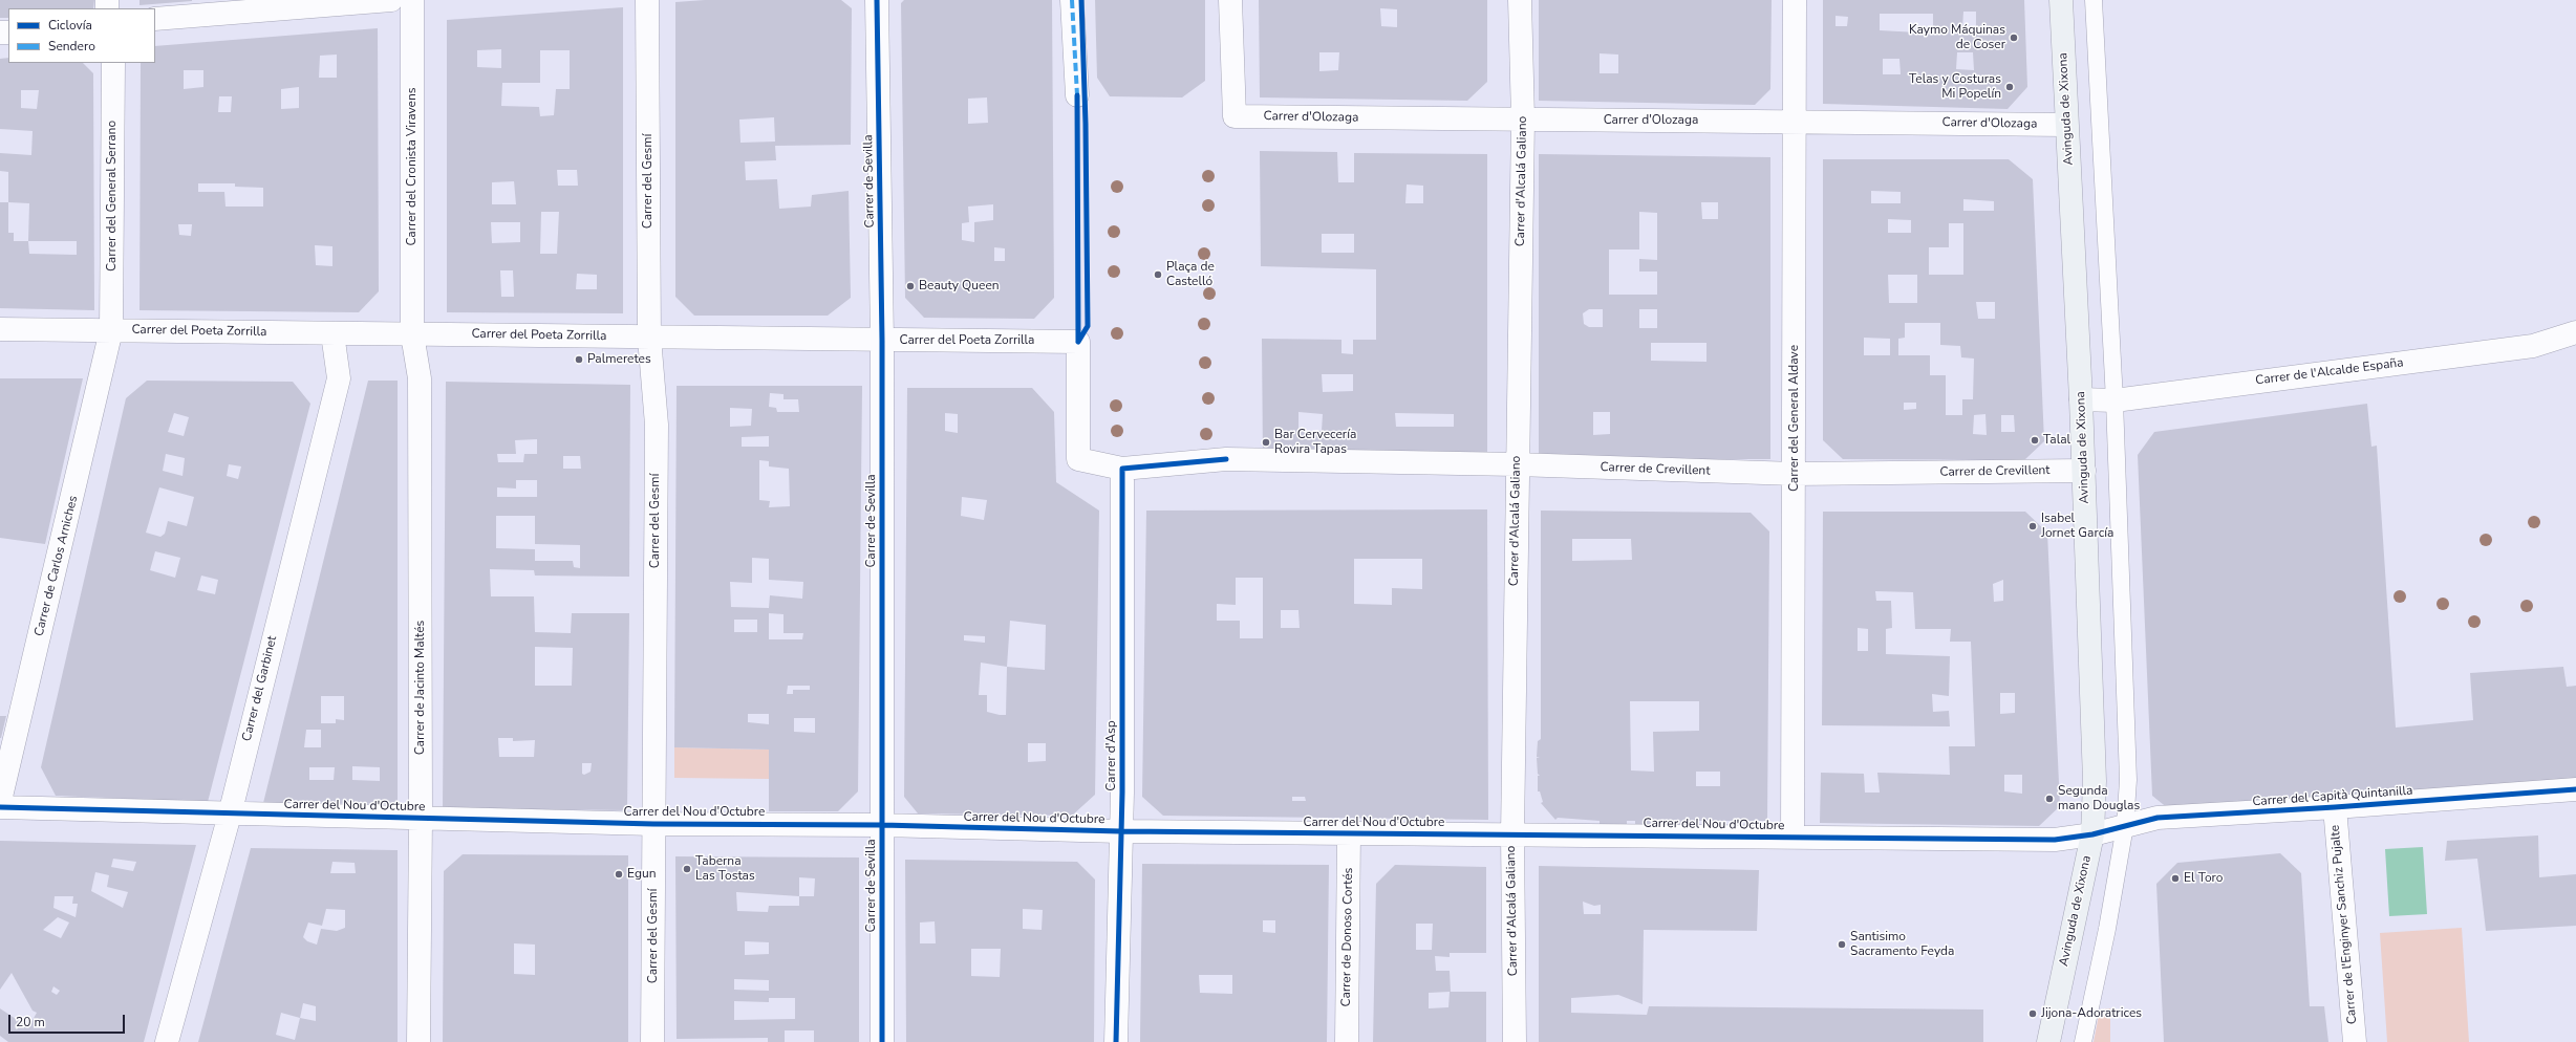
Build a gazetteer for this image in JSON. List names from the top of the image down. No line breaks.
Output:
{"streets":{"main road":["Avinguda de Xixona"],"street":["Carrer d'Olozaga","Carrer del Cronista Viravens","Carrer del Gesmí","Carrer de Sevilla","Carrer d'Alcalá Galiano","Carrer del General Serrano","Carrer del Poeta Zorrilla","Carrer de l'Alcalde España","Carrer del General Aldave","Carrer de Crevillent","Carrer de Carlos Arniches","Carrer de Jacinto Maltés","Carrer del Garbinet","Carrer d'Asp","Carrer del Capità Quintanilla","Carrer del Nou d'Octubre","Carrer de l'Enginyer Sanchiz Pujalte","Carrer de Donoso Cortés"]},"crossings":[["Avinguda de Xixona","Carrer d'Olozaga"],["Avinguda de Xixona","Carrer de l'Alcalde España"],["Avinguda de Xixona","Carrer de Crevillent"],["Avinguda de Xixona","Carrer del Capità Quintanilla"],["Avinguda de Xixona","Carrer del Nou d'Octubre"],["Carrer d'Olozaga","Carrer d'Alcalá Galiano"],["Carrer d'Olozaga","Carrer del General Aldave"],["Carrer del Cronista Viravens","Carrer del Poeta Zorrilla"],["Carrer del Cronista Viravens","Carrer de Jacinto Maltés"],["Carrer del Gesmí","Carrer del Poeta Zorrilla"],["Carrer del Gesmí","Carrer del Nou d'Octubre"],["Carrer de Sevilla","Carrer del Poeta Zorrilla"],["Carrer de Sevilla","Carrer del Nou d'Octubre"],["Carrer d'Alcalá Galiano","Carrer de Crevillent"],["Carrer d'Alcalá Galiano","Carrer del Nou d'Octubre"],["Carrer del General Serrano","Carrer del Poeta Zorrilla"],["Carrer del General Serrano","Carrer de Carlos Arniches"],["Carrer del Poeta Zorrilla","Carrer de Crevillent"],["Carrer del Poeta Zorrilla","Carrer de Carlos Arniches"],["Carrer del Poeta Zorrilla","Carrer de Jacinto Maltés"],["Carrer del Poeta Zorrilla","Carrer del Garbinet"],["Carrer del Poeta Zorrilla","Carrer d'Asp"],["Carrer del General Aldave","Carrer de Crevillent"],["Carrer del General Aldave","Carrer del Nou d'Octubre"],["Carrer de Crevillent","Carrer d'Asp"],["Carrer de Jacinto Maltés","Carrer del Nou d'Octubre"],["Carrer del Garbinet","Carrer del Nou d'Octubre"],["Carrer d'Asp","Carrer del Nou d'Octubre"],["Carrer del Capità Quintanilla","Carrer del Nou d'Octubre"],["Carrer del Capità Quintanilla","Carrer de l'Enginyer Sanchiz Pujalte"],["Carrer del Nou d'Octubre","Carrer de Donoso Cortés"]],"places":["Kaymo Máquinas de Coser","Telas y Costuras Mi Popelín","Plaça de Castelló","Beauty Queen","Palmeretes","Talal","Bar Cervecería Rovira Tapas","Isabel Jornet García","Segunda mano Douglas","Taberna Las Tostas","Egun","El Toro","Santisimo Sacramento Feyda","Jijona-Adoratrices"],"legend":["Ciclovía","Sendero"],"scale_bar":"20 m"}
